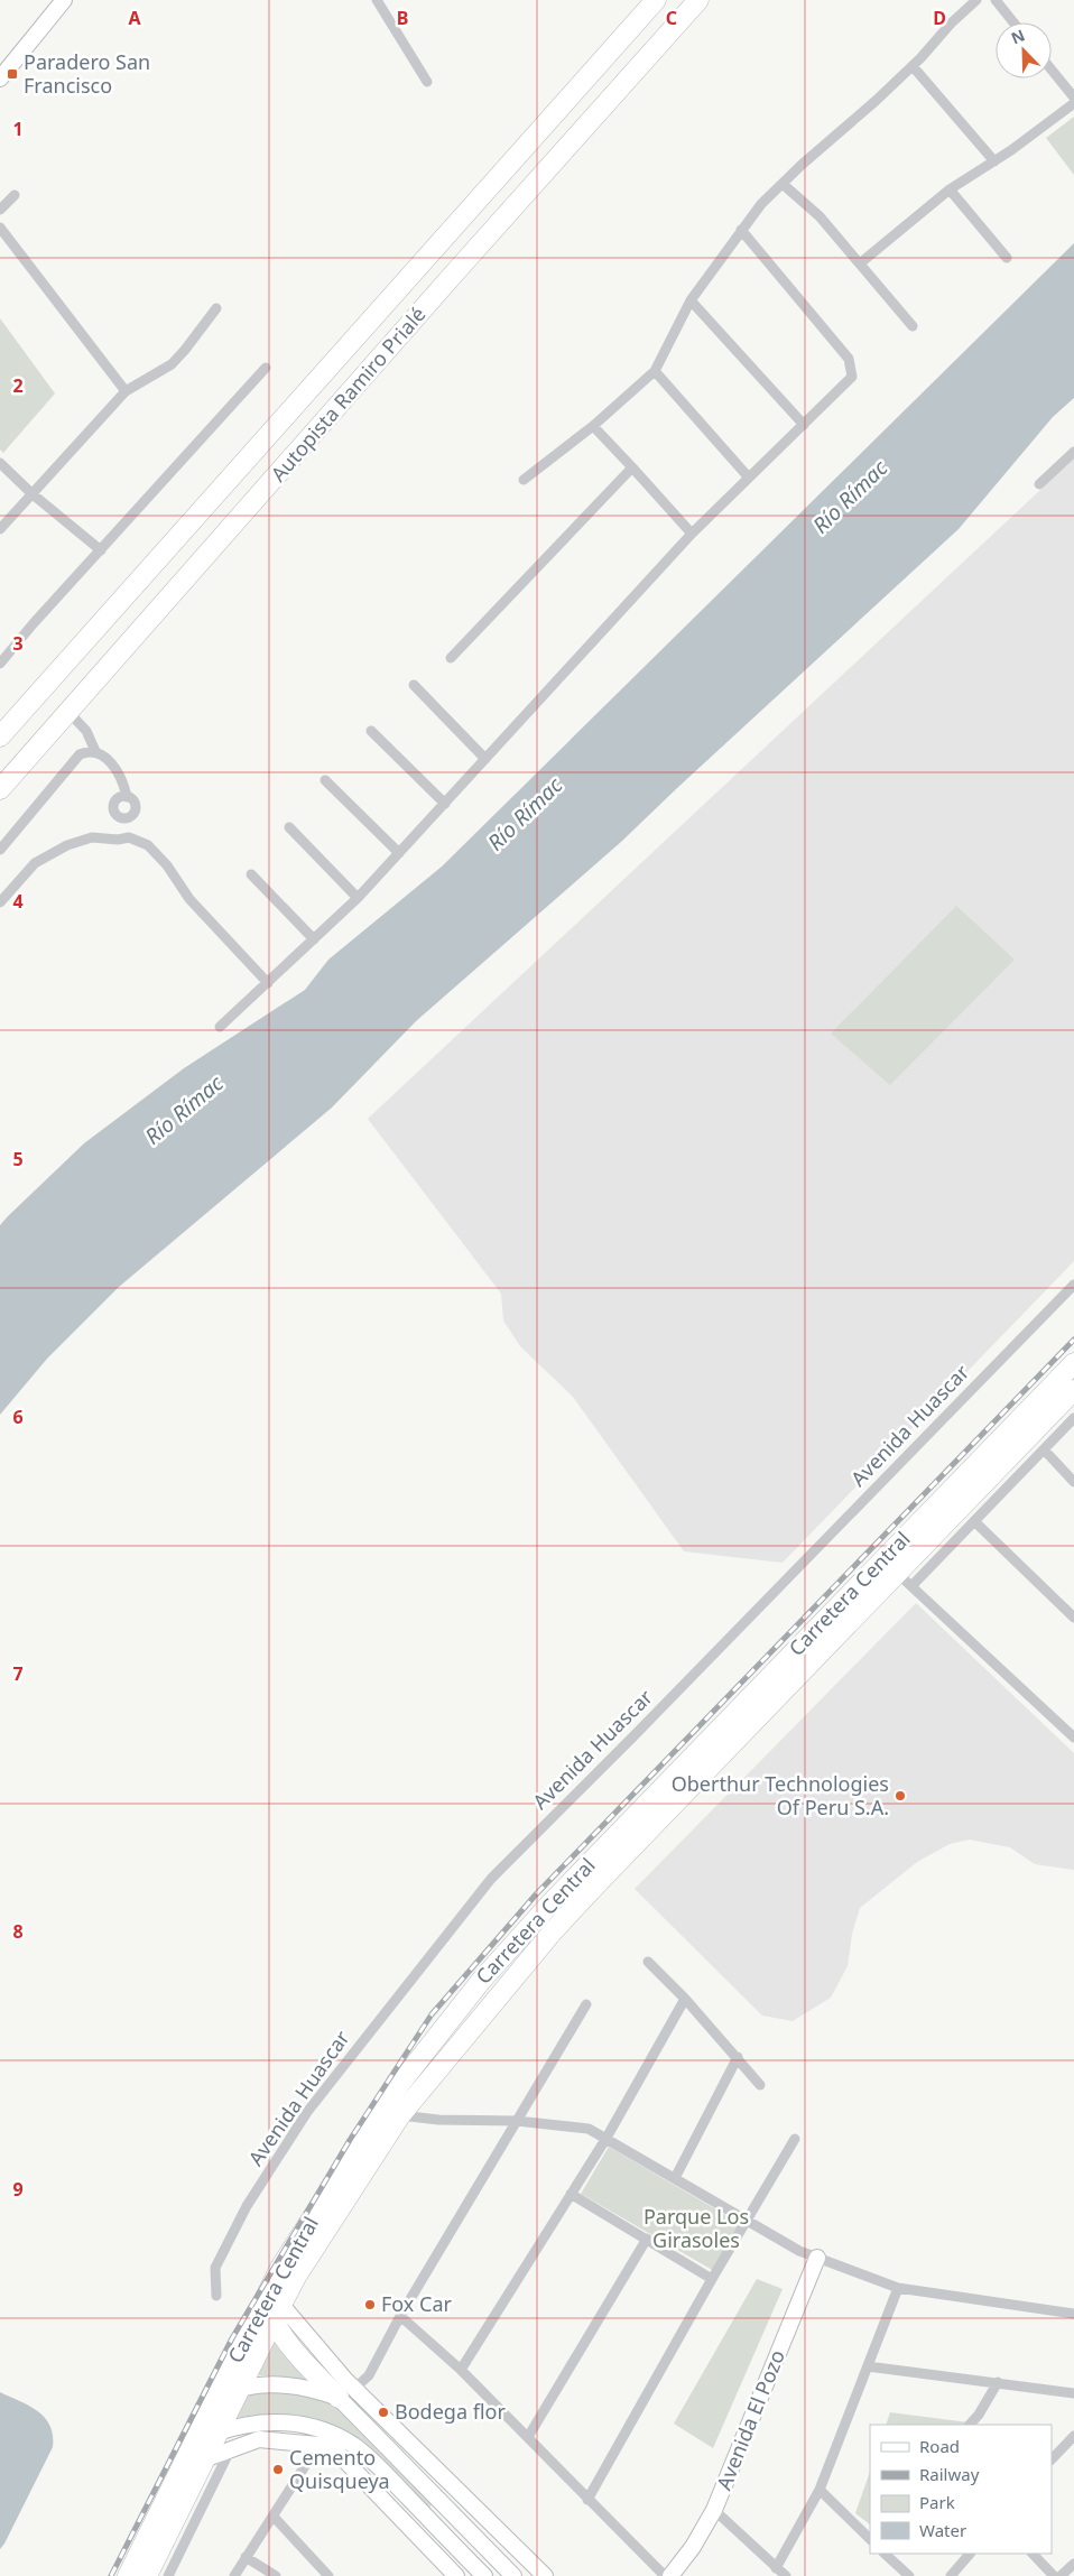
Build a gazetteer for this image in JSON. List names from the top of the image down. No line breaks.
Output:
{"streets":{"highway":["Autopista Ramiro Prialé","Carretera Central"],"street":["Avenida Huascar","Avenida El Pozo"]},"water":["Río Rímac"],"parks":["Parque Los Girasoles"],"places":{"transit":["Paradero San Francisco"],"other":["Oberthur Technologies Of Peru S.A.","Fox Car","Bodega flor","Cemento Quisqueya"]},"legend":["Road","Railway","Park","Water"],"north":"top left","grid":{"columns":["A","B","C","D"],"rows":["1","2","3","4","5","6","7","8","9"]}}
